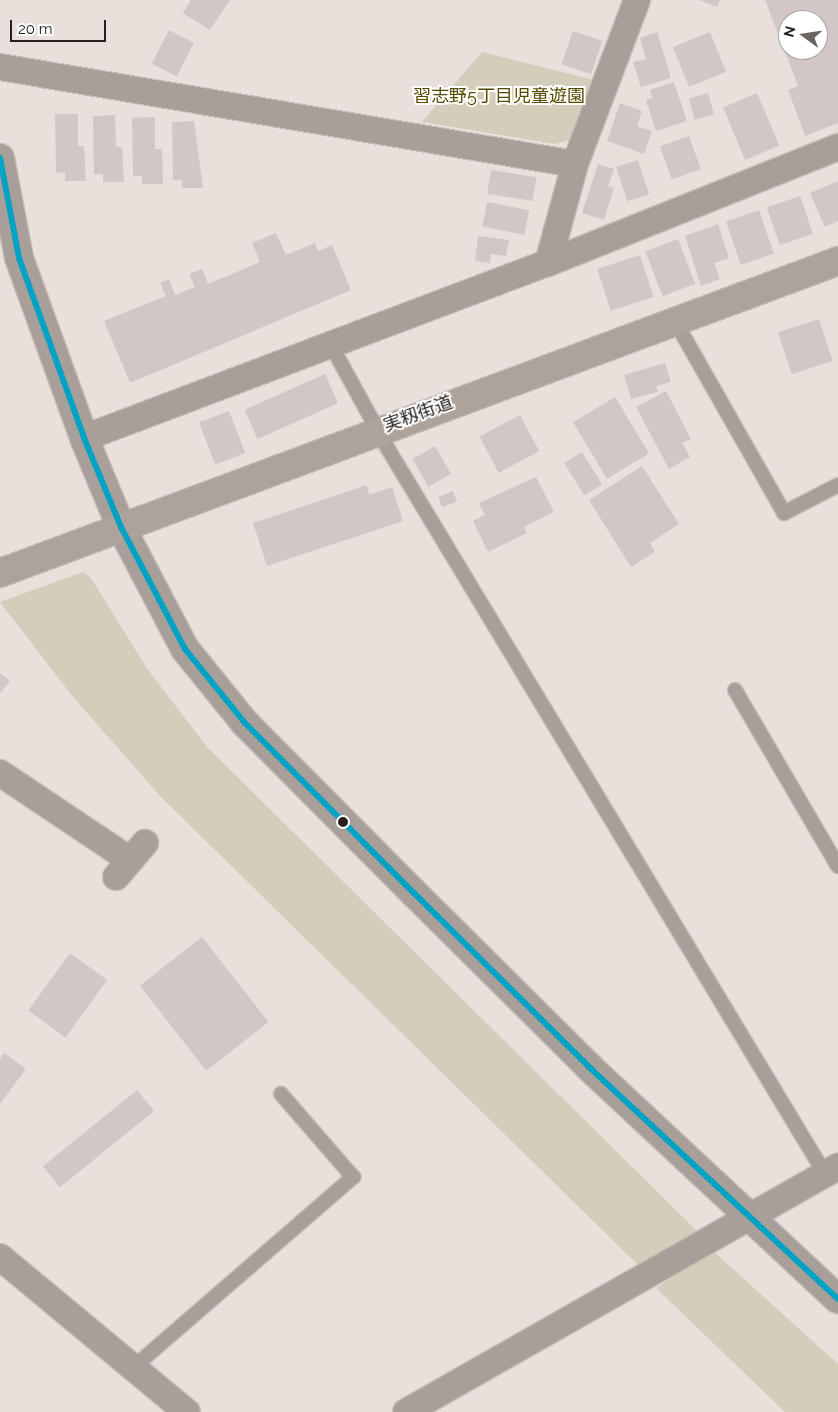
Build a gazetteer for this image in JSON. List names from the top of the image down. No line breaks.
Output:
{"streets":{"main road":["実籾街道"]},"parks":["習志野5丁目児童遊園"],"scale_bar":"20 m","north":"left"}
